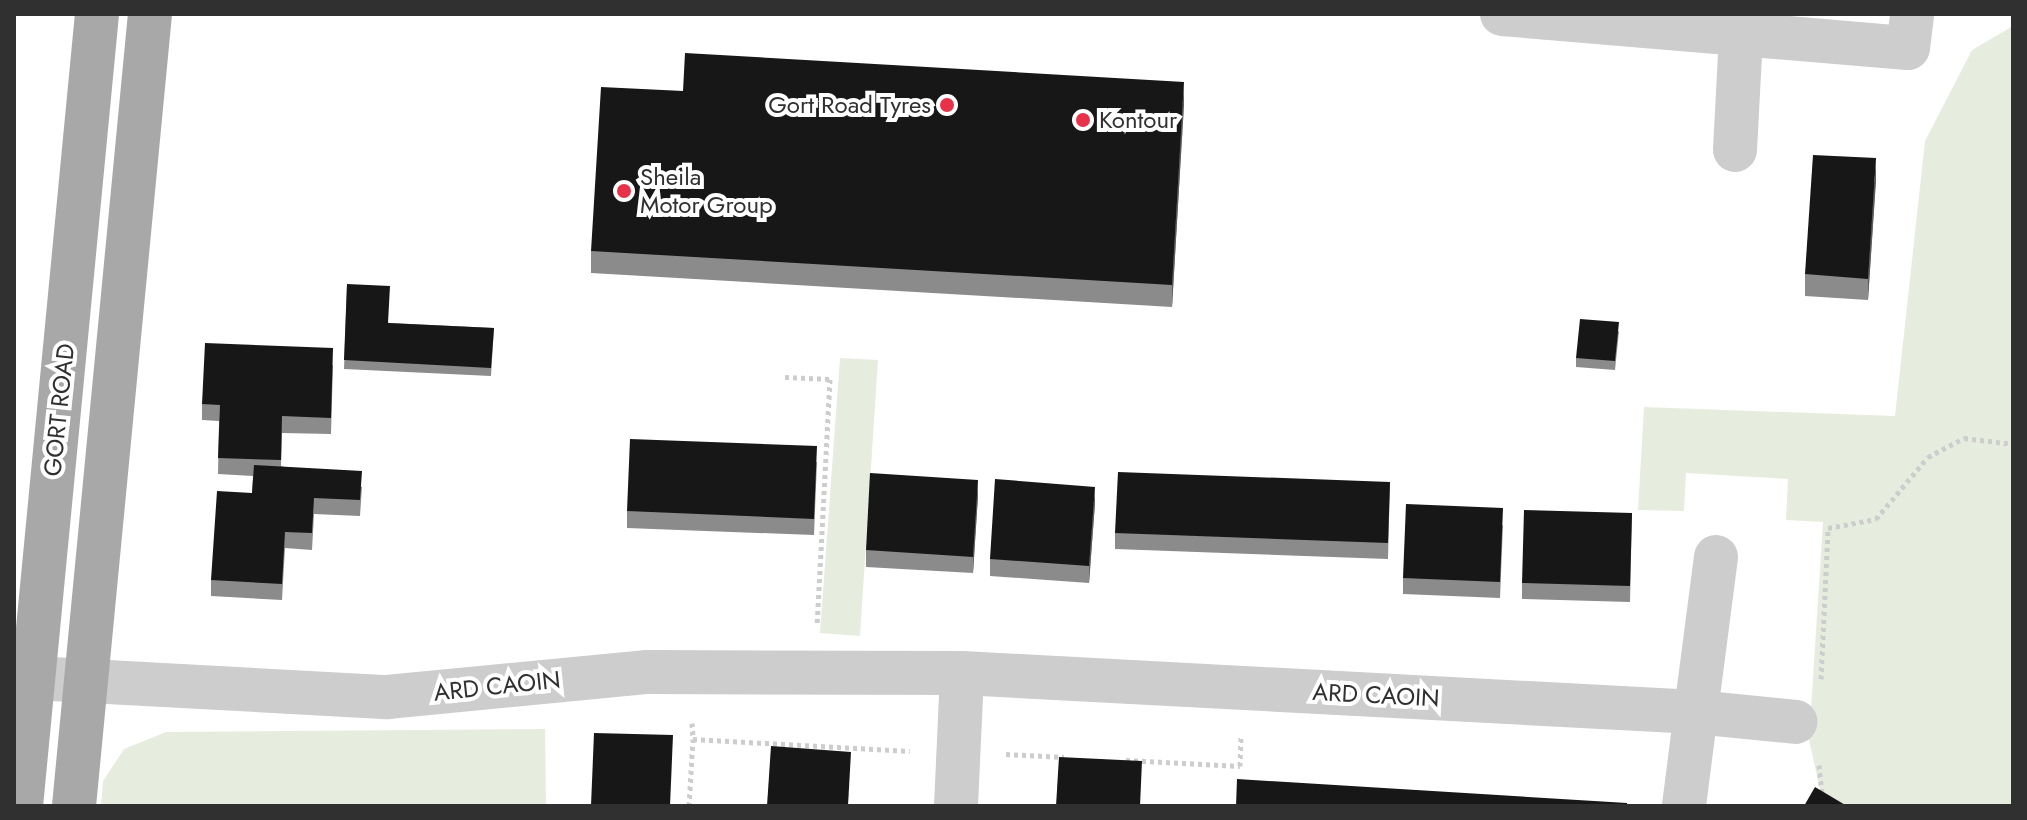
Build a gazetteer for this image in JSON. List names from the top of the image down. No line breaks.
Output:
{"streets":{"main road":["GORT ROAD"],"street":["ARD CAOIN"]},"crossings":[["GORT ROAD","ARD CAOIN"]],"places":["Gort Road Tyres","Kontour","Sheila Motor Group"]}
